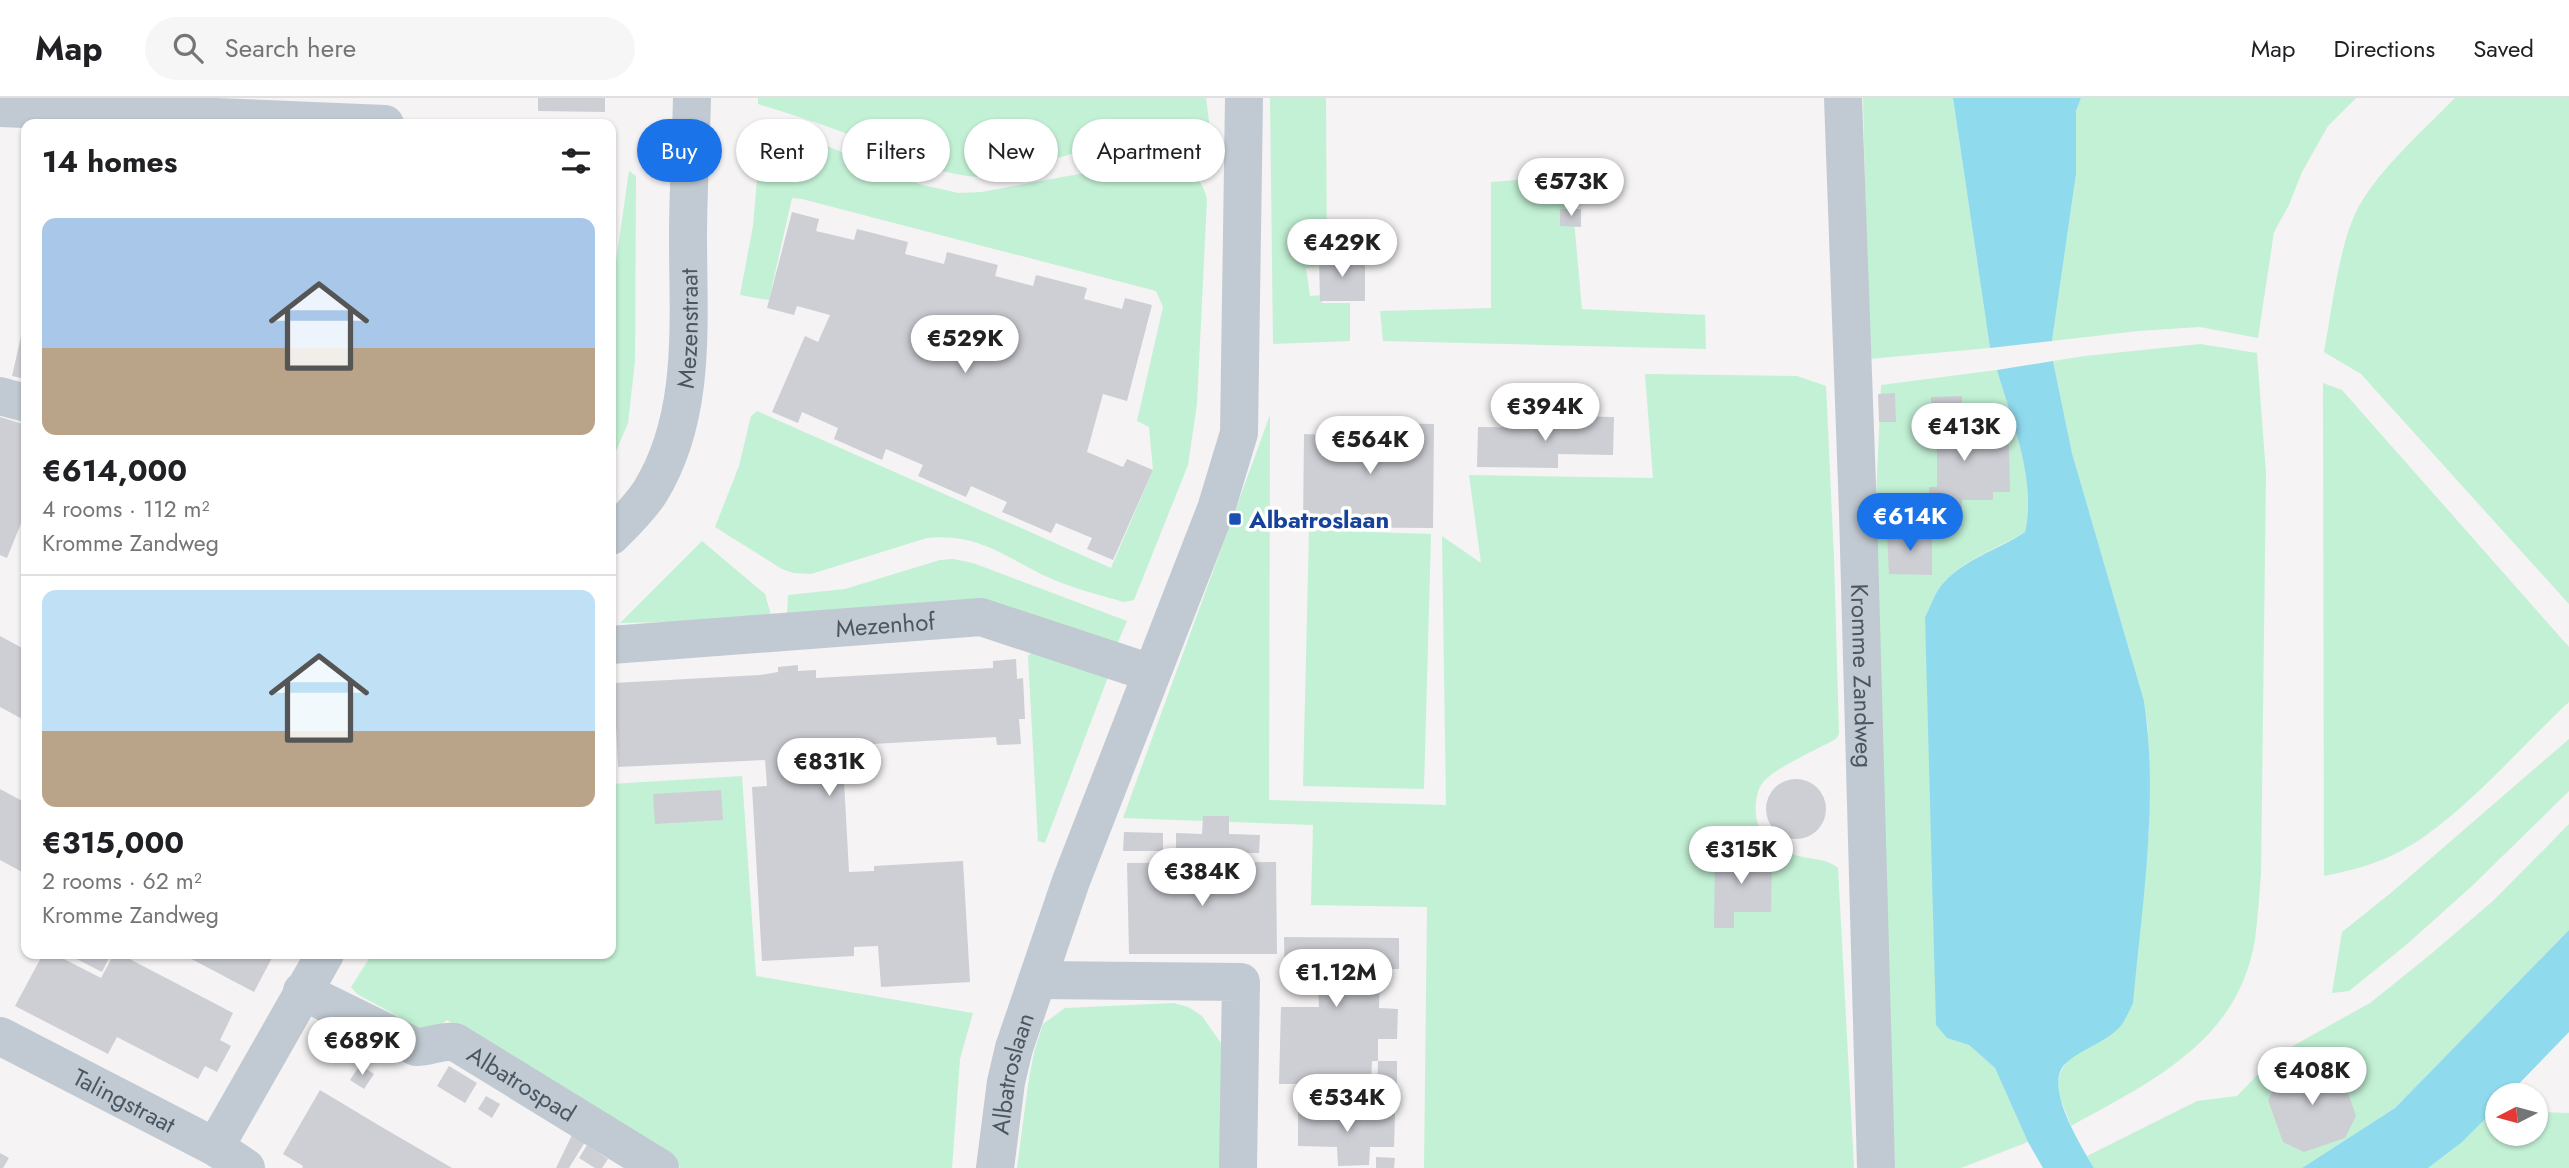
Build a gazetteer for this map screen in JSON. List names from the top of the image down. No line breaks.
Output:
{"streets":{"street":["Mezenstraat","Mezenhof","Kromme Zandweg","Albatroslaan","Albatrospad","Talingstraat"]},"crossings":[["Mezenhof","Albatroslaan"]],"places":{"transit":["Albatroslaan"]},"north":"left","page":{"header":"Map","search":"Search here","nav":["Map","Directions","Saved"],"chip":["Buy","Rent","Filters","New","Apartment"],"heading":"14 homes","price":["€573K","€429K","€529K","€394K","€413K","€564K","€614K","€831K","€315K","€384K","€1.12M","€689K","€408K","€534K"],"list":[{"name":"€614,000","note":"4 rooms · 112 m² · Kromme Zandweg"},{"name":"€315,000","note":"2 rooms · 62 m² · Kromme Zandweg"}]}}
